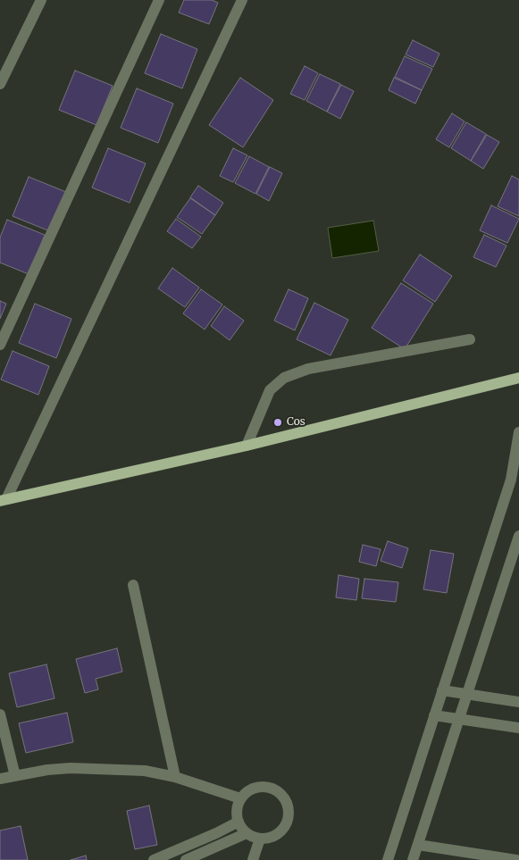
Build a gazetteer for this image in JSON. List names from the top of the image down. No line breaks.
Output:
{"places":["Cos"]}
